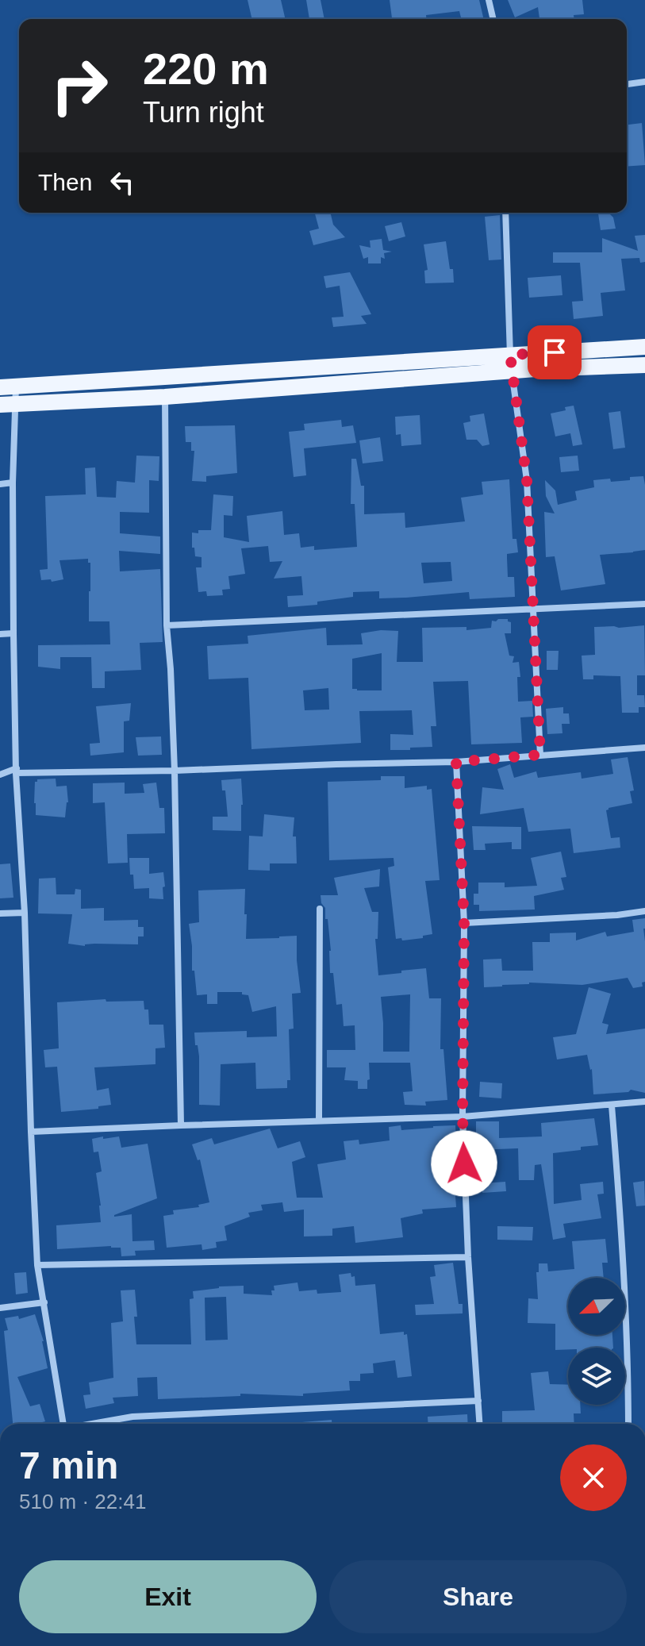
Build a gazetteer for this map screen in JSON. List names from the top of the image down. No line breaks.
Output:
{"north":"bottom left","page":{"turn":["220 m","Turn right"],"then":"Then","heading":["7 min","510 m · 22:41"],"buttons":["Exit","Share"]}}
